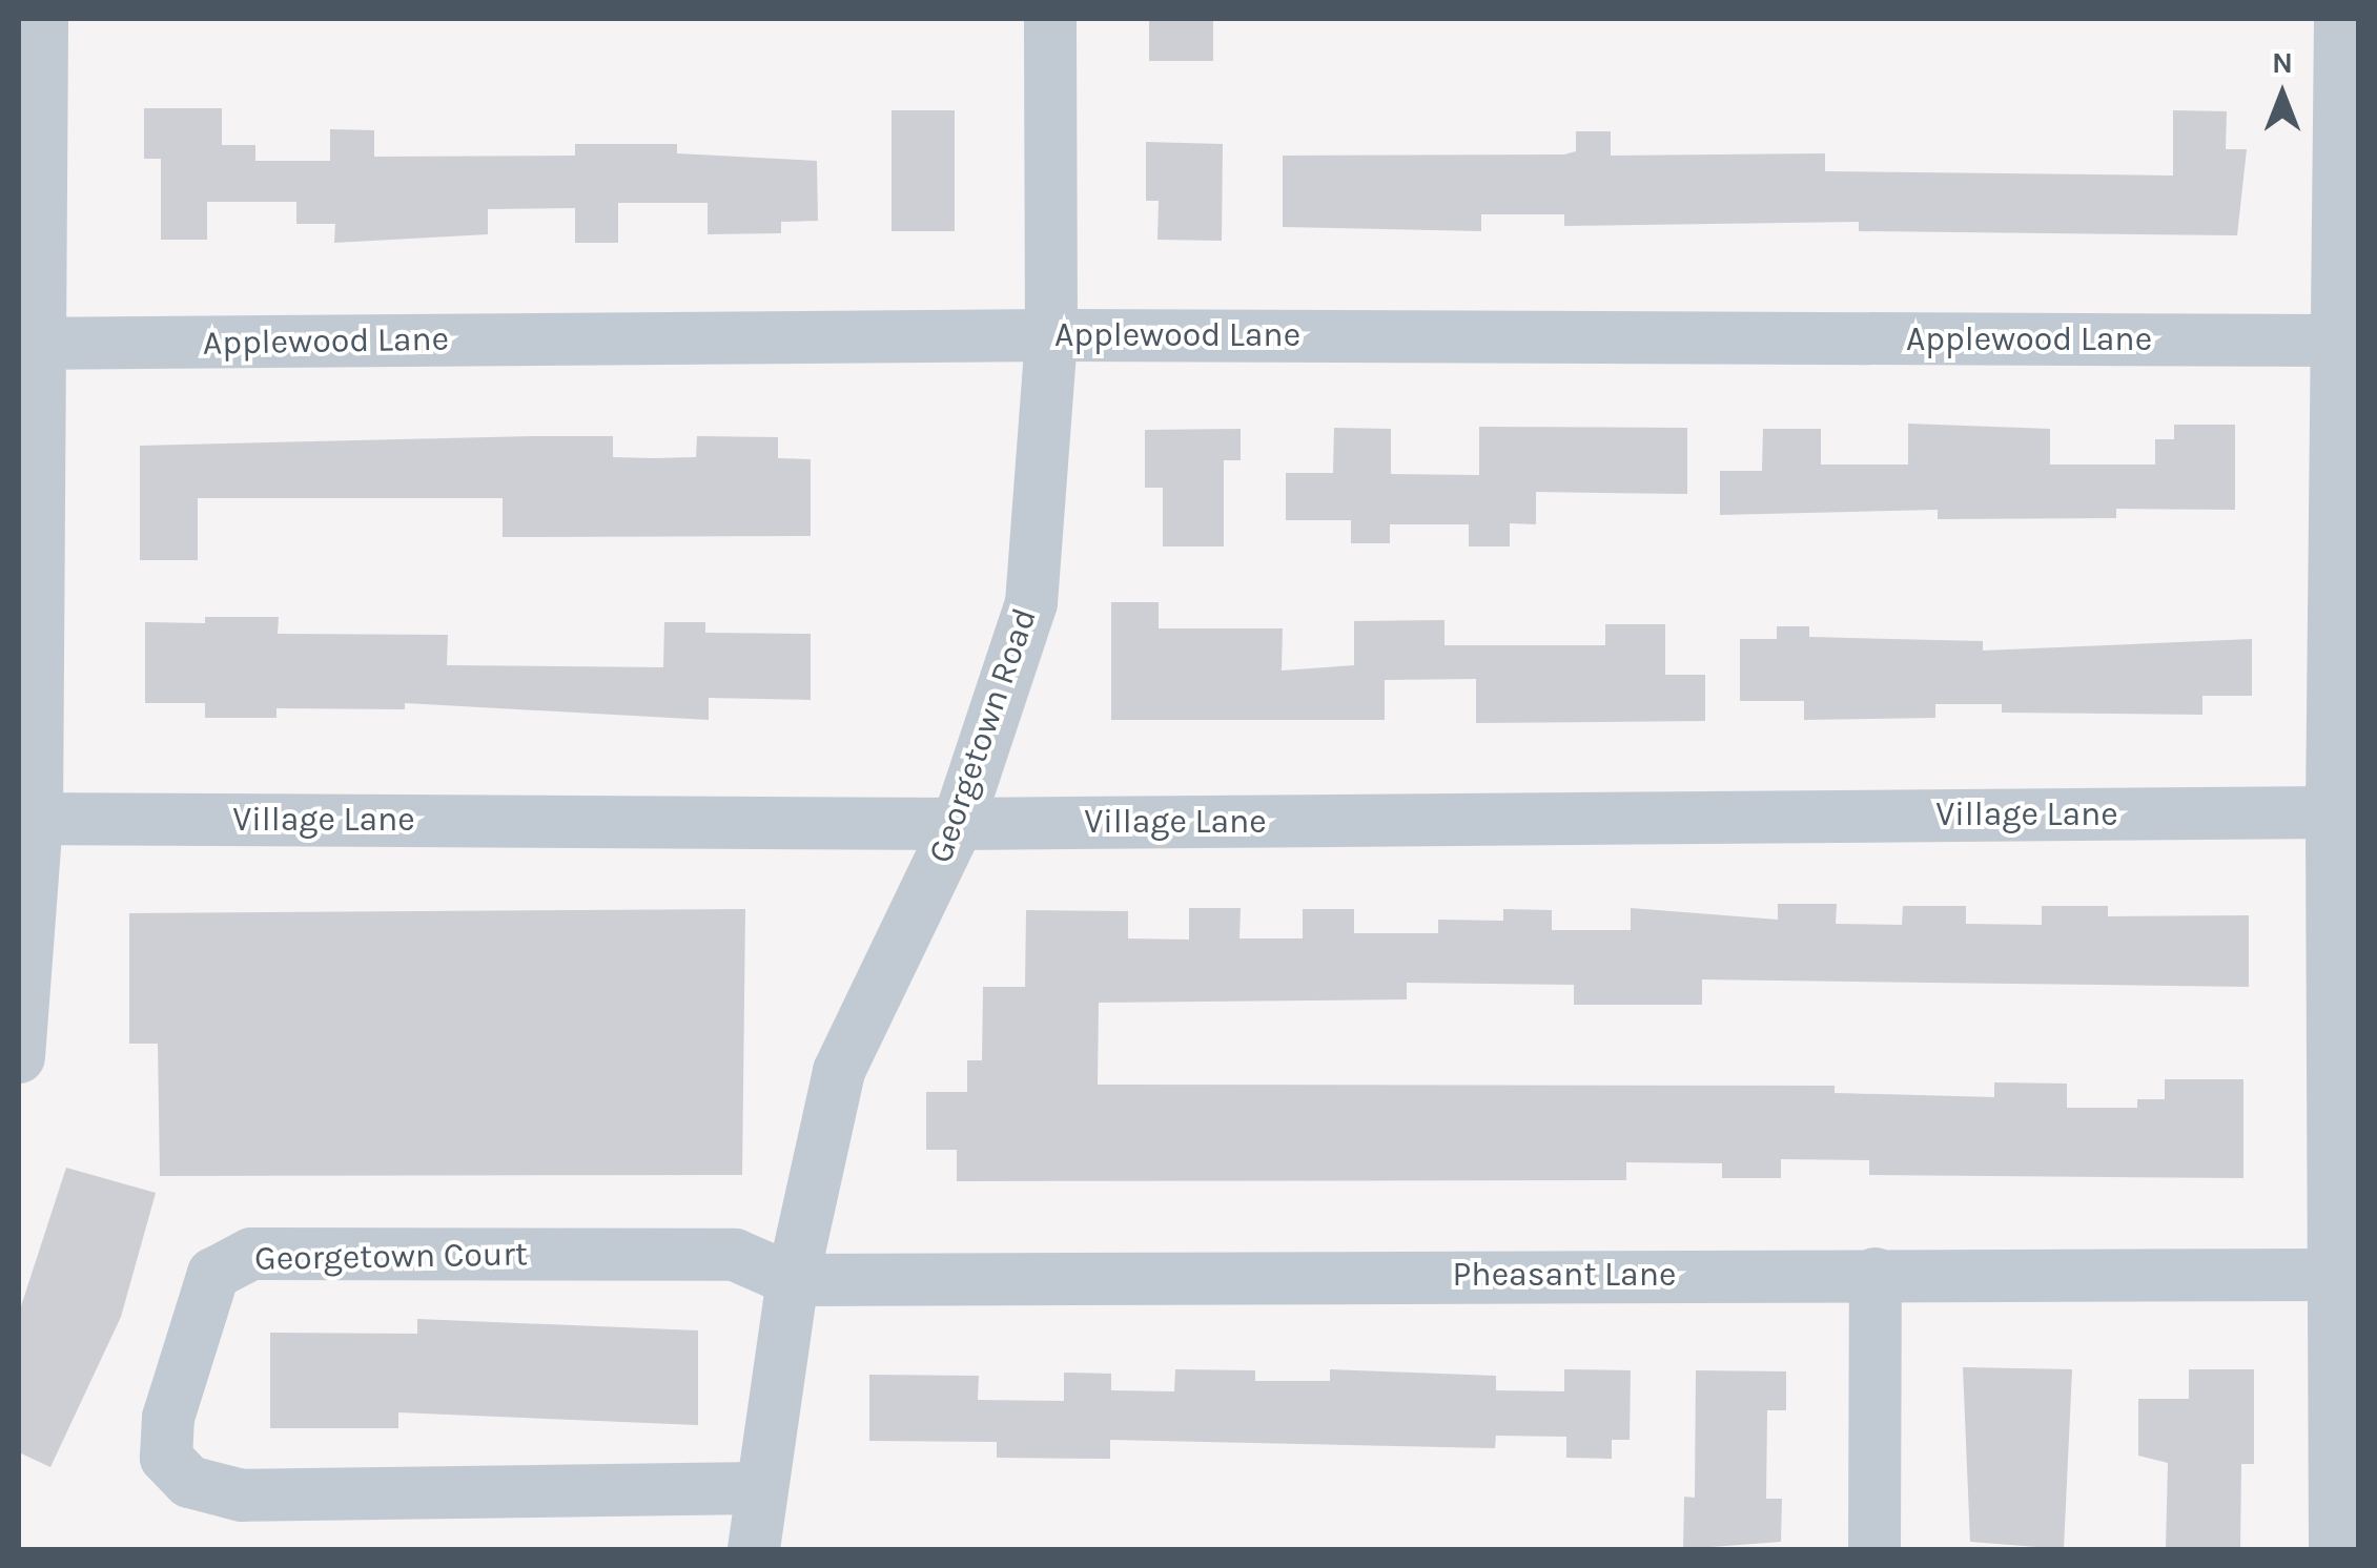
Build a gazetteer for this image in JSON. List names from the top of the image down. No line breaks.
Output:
{"streets":{"street":["Applewood Lane","Georgetown Road","Village Lane","Georgetown Court","Pheasant Lane"]},"crossings":[["Applewood Lane","Georgetown Road"],["Georgetown Road","Village Lane"],["Georgetown Road","Georgetown Court"],["Georgetown Road","Pheasant Lane"],["Georgetown Court","Pheasant Lane"]],"north":"top"}
